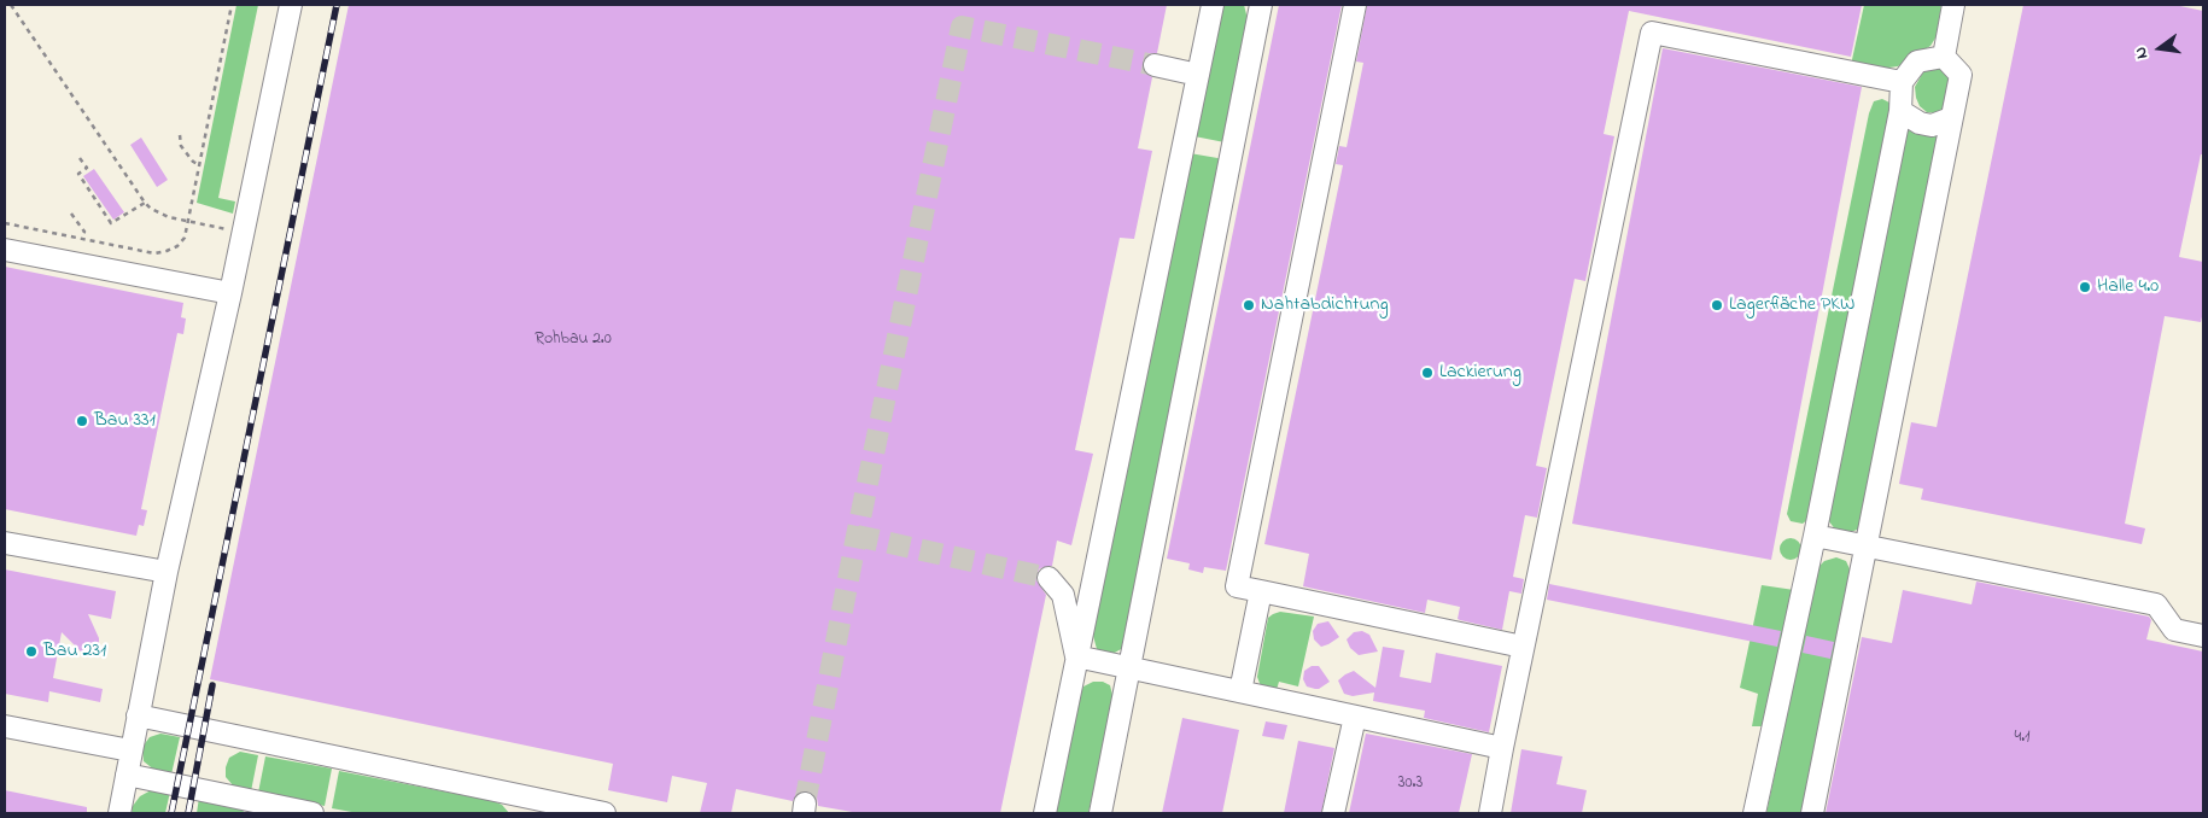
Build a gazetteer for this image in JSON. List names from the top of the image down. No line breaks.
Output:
{"places":["Halle 4.0","Nahtabdichtung","Lagerfläche PKW","Lackierung","Bau 331","Bau 231"],"house_numbers":["Rohbau 2.0","4.1","30.3"],"north":"left"}
